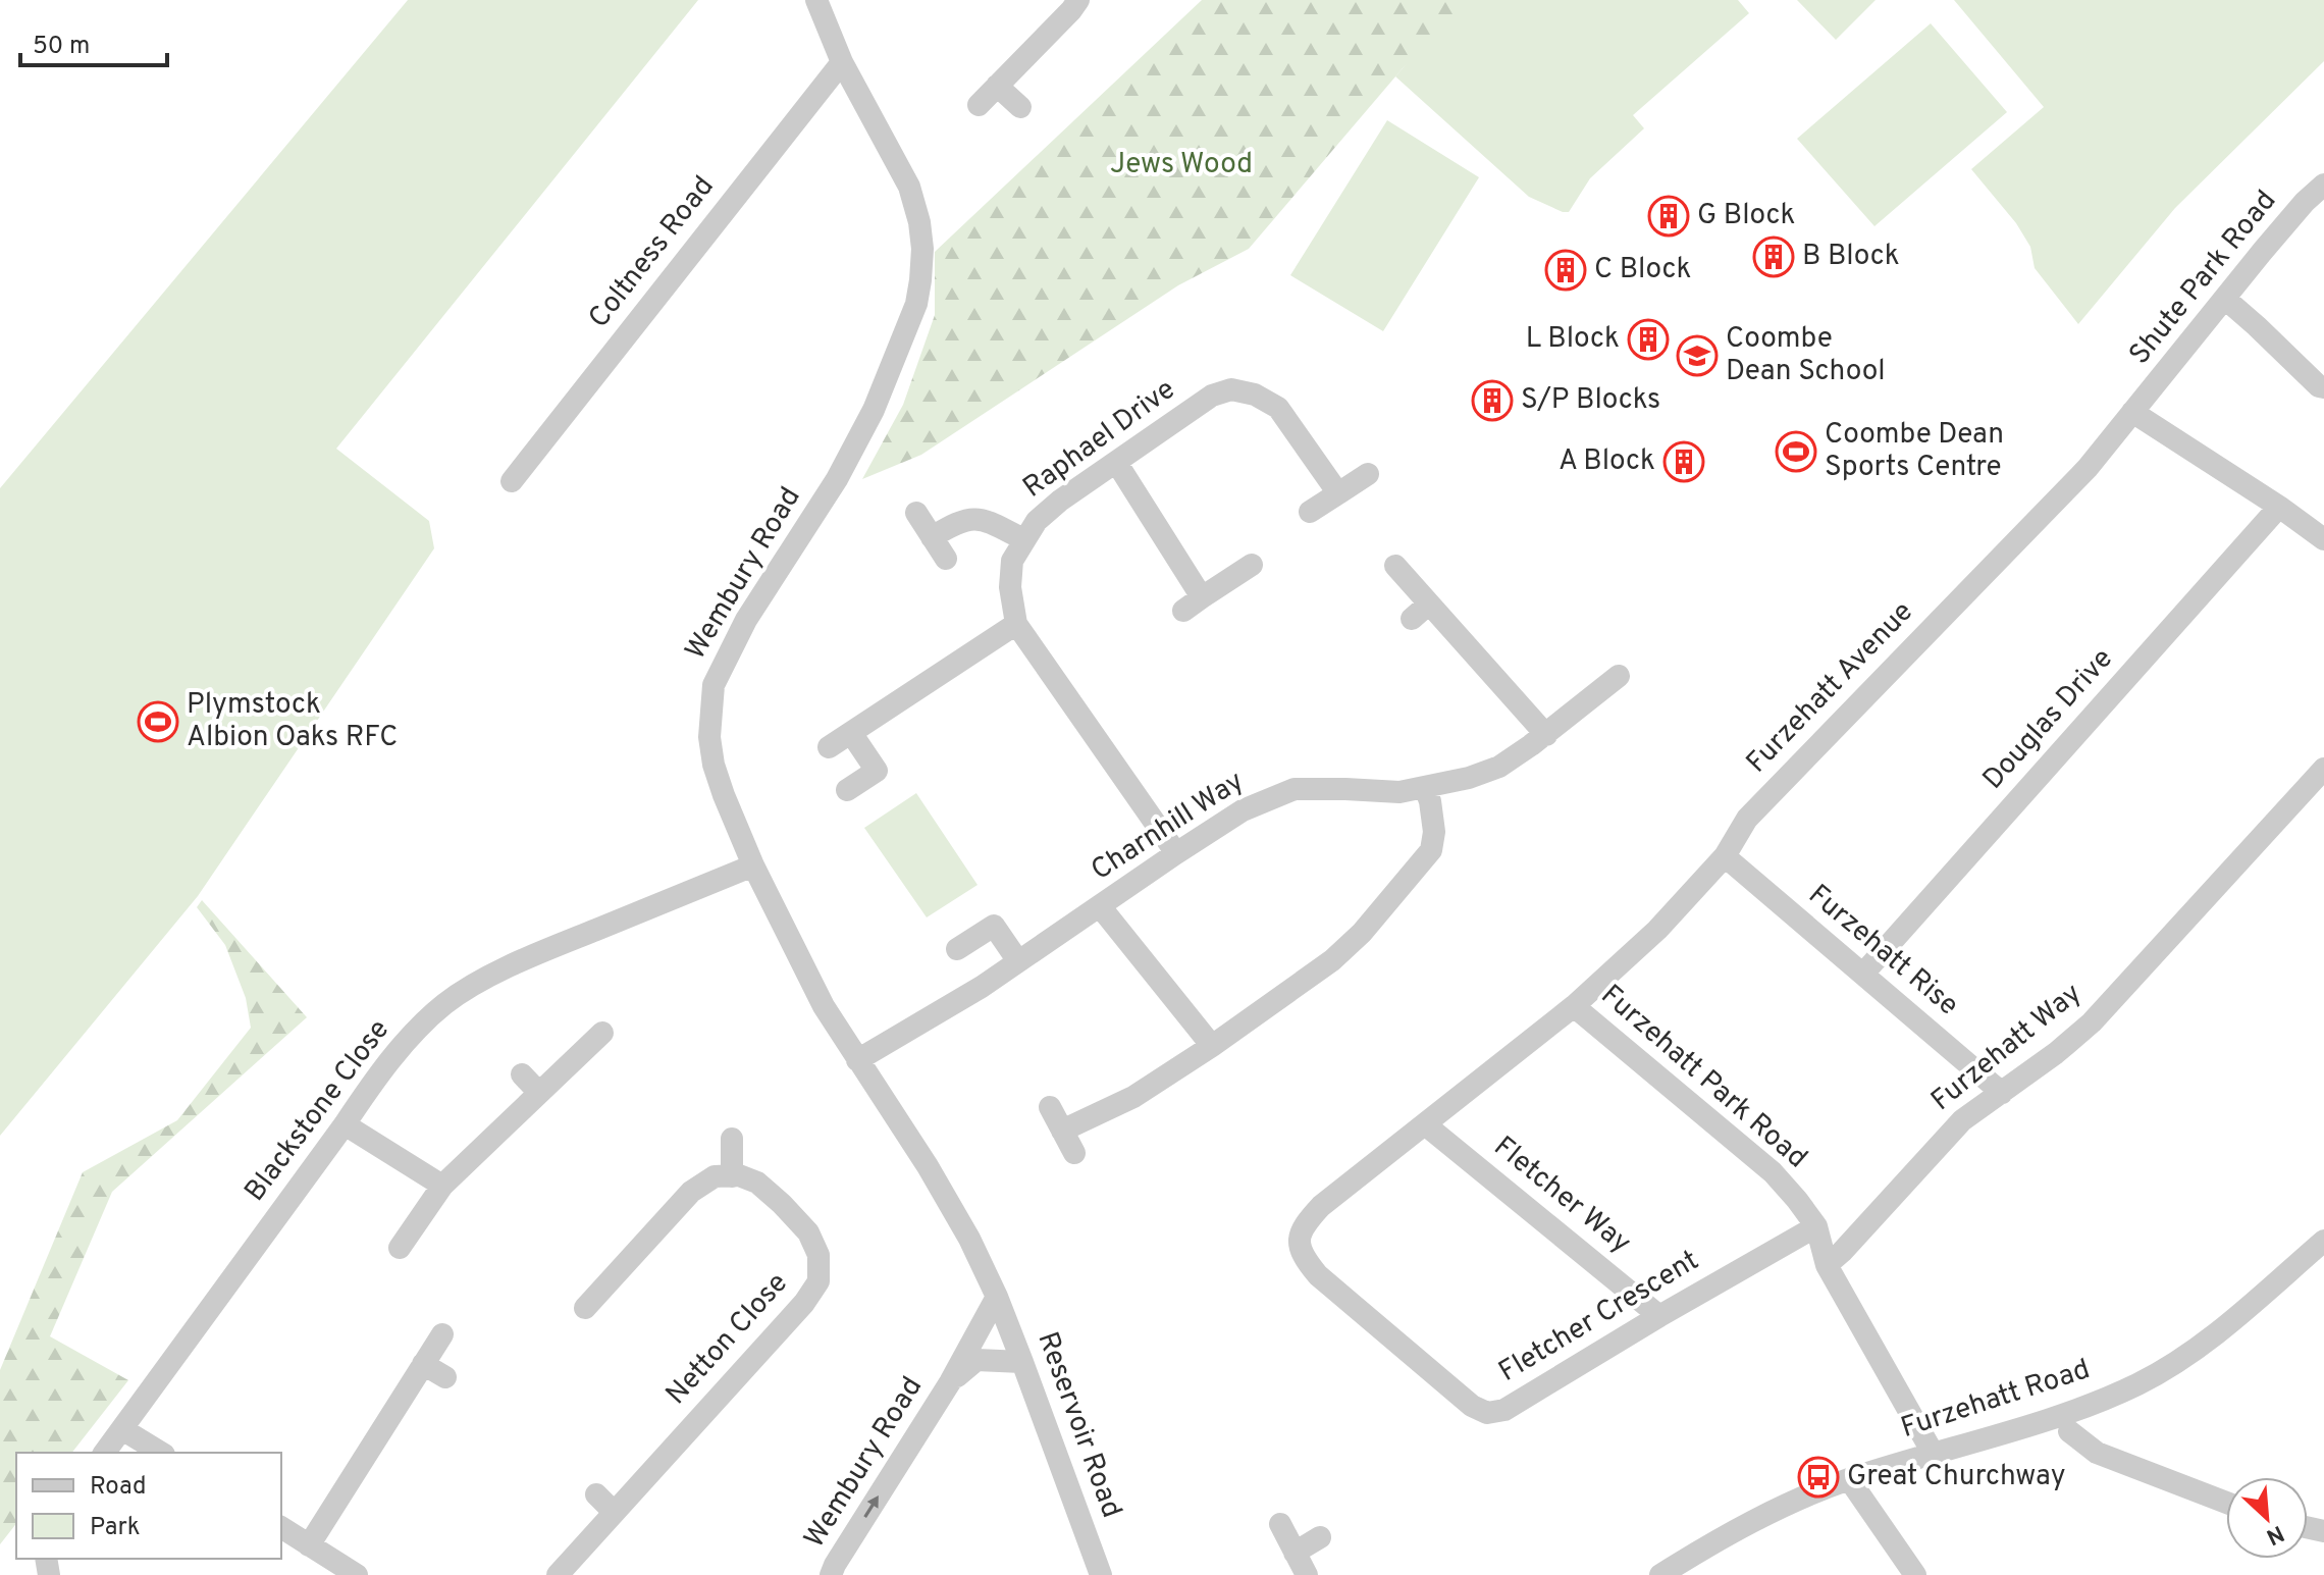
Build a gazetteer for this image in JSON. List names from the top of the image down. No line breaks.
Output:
{"streets":{"street":["Coltness Road","Shute Park Road","Raphael Drive","Wembury Road","Furzehatt Avenue","Douglas Drive","Charnhill Way","Furzehatt Rise","Furzehatt Way","Furzehatt Park Road","Blackstone Close","Fletcher Way","Fletcher Crescent","Netton Close","Furzehatt Road","Reservoir Road"]},"crossings":[["Coltness Road","Wembury Road"],["Shute Park Road","Furzehatt Avenue"],["Raphael Drive","Charnhill Way"],["Wembury Road","Charnhill Way"],["Wembury Road","Blackstone Close"],["Wembury Road","Reservoir Road"],["Furzehatt Avenue","Furzehatt Rise"],["Furzehatt Avenue","Furzehatt Park Road"],["Furzehatt Avenue","Fletcher Crescent"],["Douglas Drive","Furzehatt Rise"],["Furzehatt Rise","Furzehatt Way"],["Furzehatt Way","Furzehatt Park Road"],["Furzehatt Park Road","Fletcher Crescent"],["Furzehatt Park Road","Furzehatt Road"],["Fletcher Way","Fletcher Crescent"]],"parks":["Jews Wood"],"places":{"building":["G Block","B Block","C Block","L Block","S/P Blocks","A Block"],"school or university":["Coombe Dean School"],"sports":["Coombe Dean Sports Centre","Plymstock Albion Oaks RFC"],"bus stop":["Great Churchway"]},"legend":["Road","Park"],"scale_bar":"50 m","north":"bottom right"}
